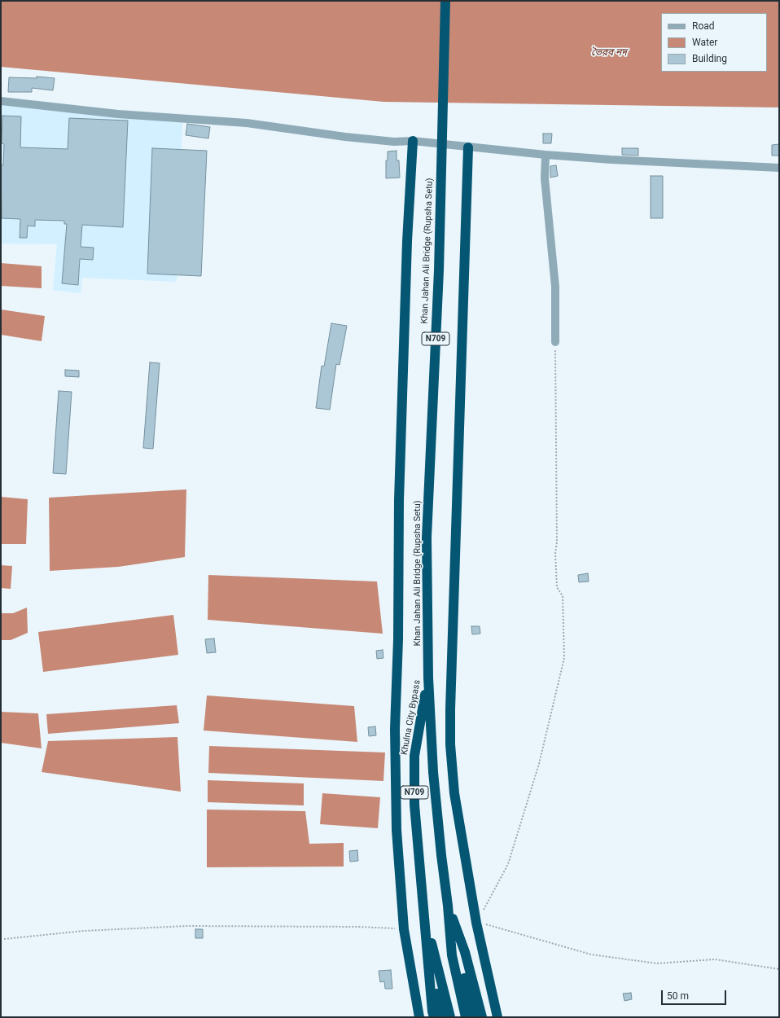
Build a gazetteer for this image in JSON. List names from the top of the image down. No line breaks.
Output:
{"streets":{"highway":["Khan Jahan Ali Bridge (Rupsha Setu)","N709","Khulna City Bypass"]},"crossings":[["Khan Jahan Ali Bridge (Rupsha Setu)","Khulna City Bypass"]],"water":["ভৈরব নদ"],"legend":["Road","Water","Building"],"scale_bar":"50 m"}
